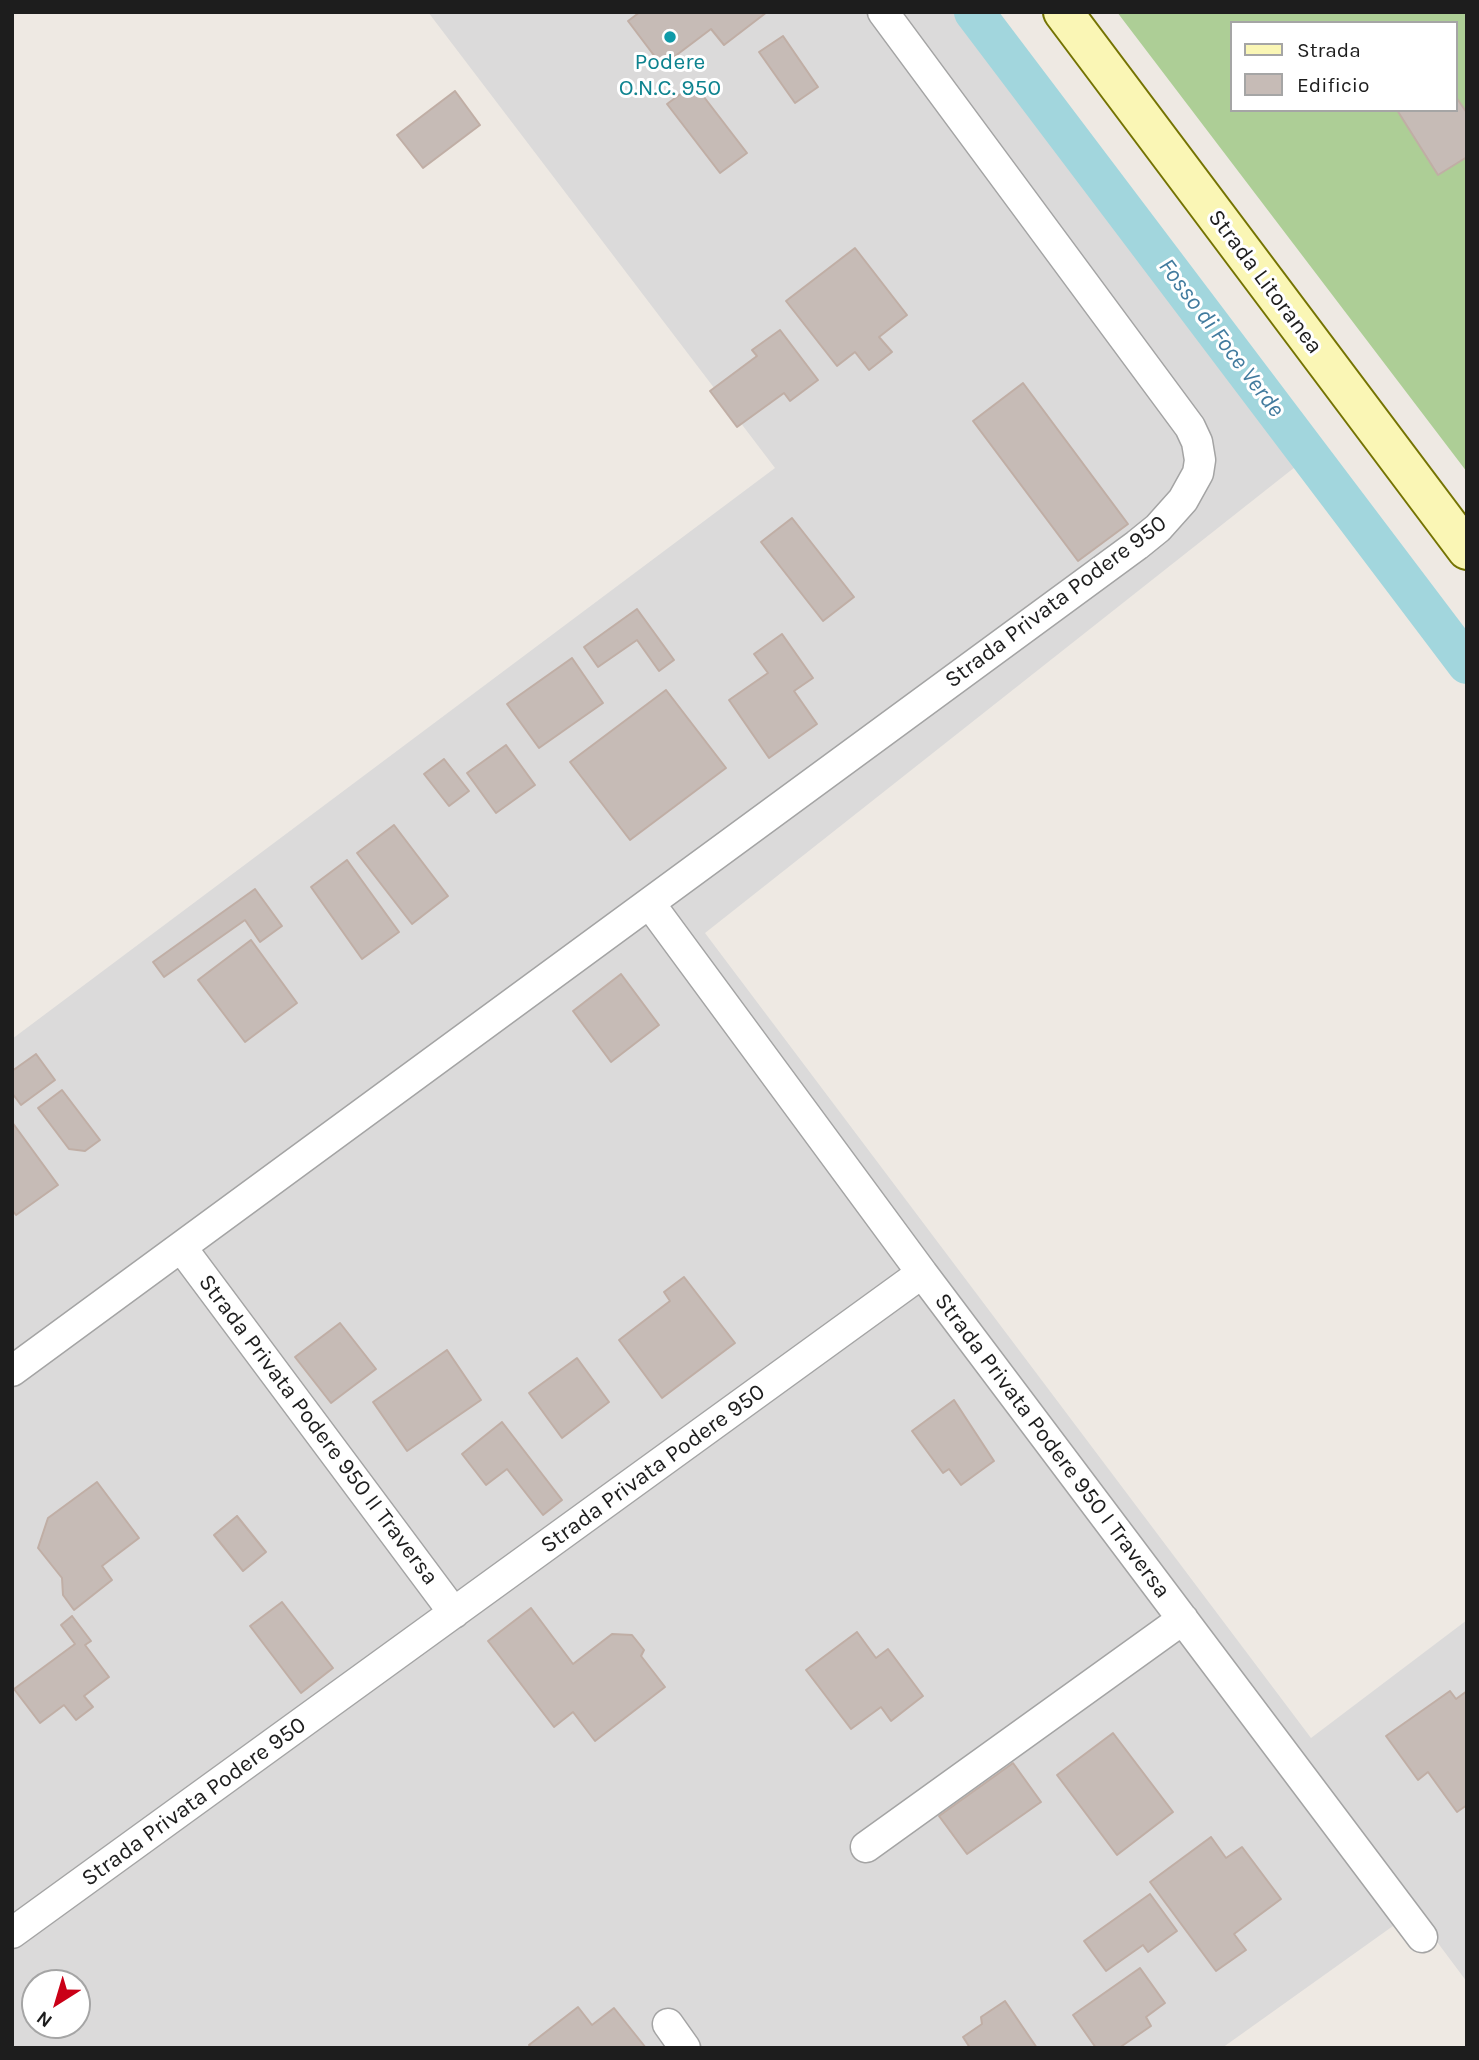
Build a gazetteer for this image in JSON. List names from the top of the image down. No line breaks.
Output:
{"streets":{"main road":["Strada Litoranea"],"street":["Strada Privata Podere 950","Strada Privata Podere 950 II Traversa","Strada Privata Podere 950 I Traversa"]},"crossings":[["Strada Privata Podere 950","Strada Privata Podere 950 II Traversa"],["Strada Privata Podere 950","Strada Privata Podere 950 I Traversa"]],"water":["Fosso di Foce Verde"],"places":["Podere O.N.C. 950"],"legend":["Strada","Edificio"],"north":"bottom left"}
